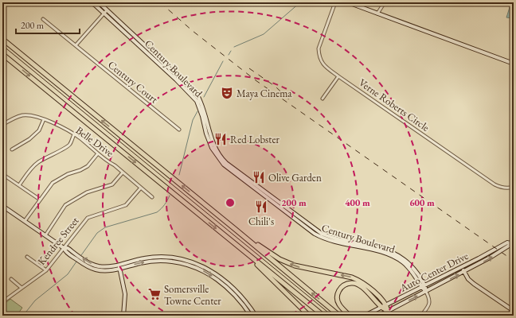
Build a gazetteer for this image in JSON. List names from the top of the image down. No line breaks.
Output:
{"streets":{"main road":["Century Boulevard","Auto Center Drive"],"street":["Century Court","Verne Roberts Circle","Belle Drive","Kendree Street"]},"crossings":[["Century Boulevard","Auto Center Drive"],["Belle Drive","Kendree Street"]],"places":{"theatre":["Maya Cinema"],"restaurant":["Red Lobster","Olive Garden","Chili's"],"supermarket":["Somersville Towne Center"]},"scale_bar":"200 m","rings":["200 m","400 m","600 m"]}
